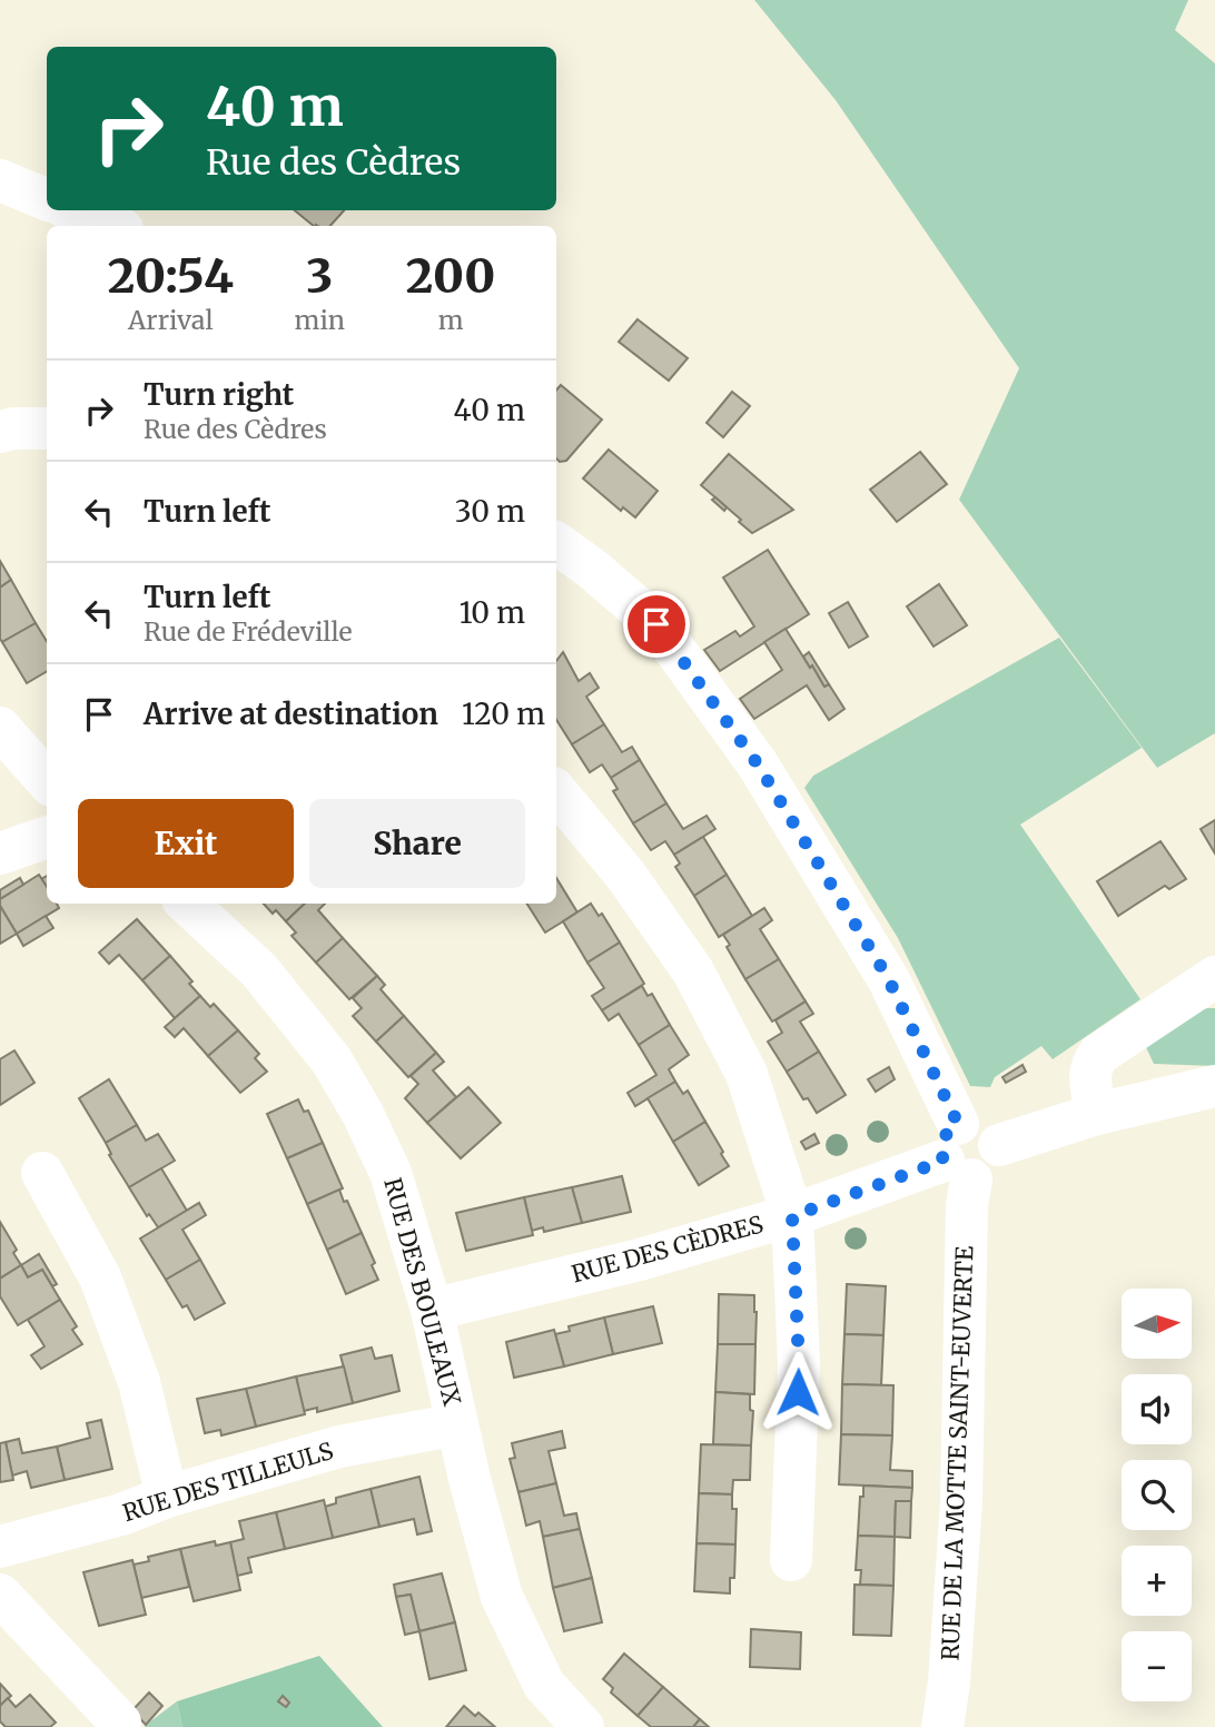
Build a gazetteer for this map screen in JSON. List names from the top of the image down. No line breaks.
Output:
{"streets":{"street":["RUE DES CÈDRES","RUE DES BOULEAUX","RUE DE LA MOTTE SAINT-EUVERTE","RUE DES TILLEULS"]},"crossings":[["RUE DES CÈDRES","RUE DES BOULEAUX"],["RUE DES CÈDRES","RUE DE LA MOTTE SAINT-EUVERTE"],["RUE DES BOULEAUX","RUE DES TILLEULS"]],"north":"right","page":{"turn":["40 m","Rue des Cèdres"],"eta":["20:54","Arrival","3","min","200","m"],"list":[{"name":"Turn right","note":"Rue des Cèdres","value":"40 m"},{"name":"Turn left","value":"30 m"},{"name":"Turn left","note":"Rue de Frédeville","value":"10 m"},{"name":"Arrive at destination","value":"120 m"}],"buttons":["Exit","Share"],"map_buttons":["+","−"]}}
